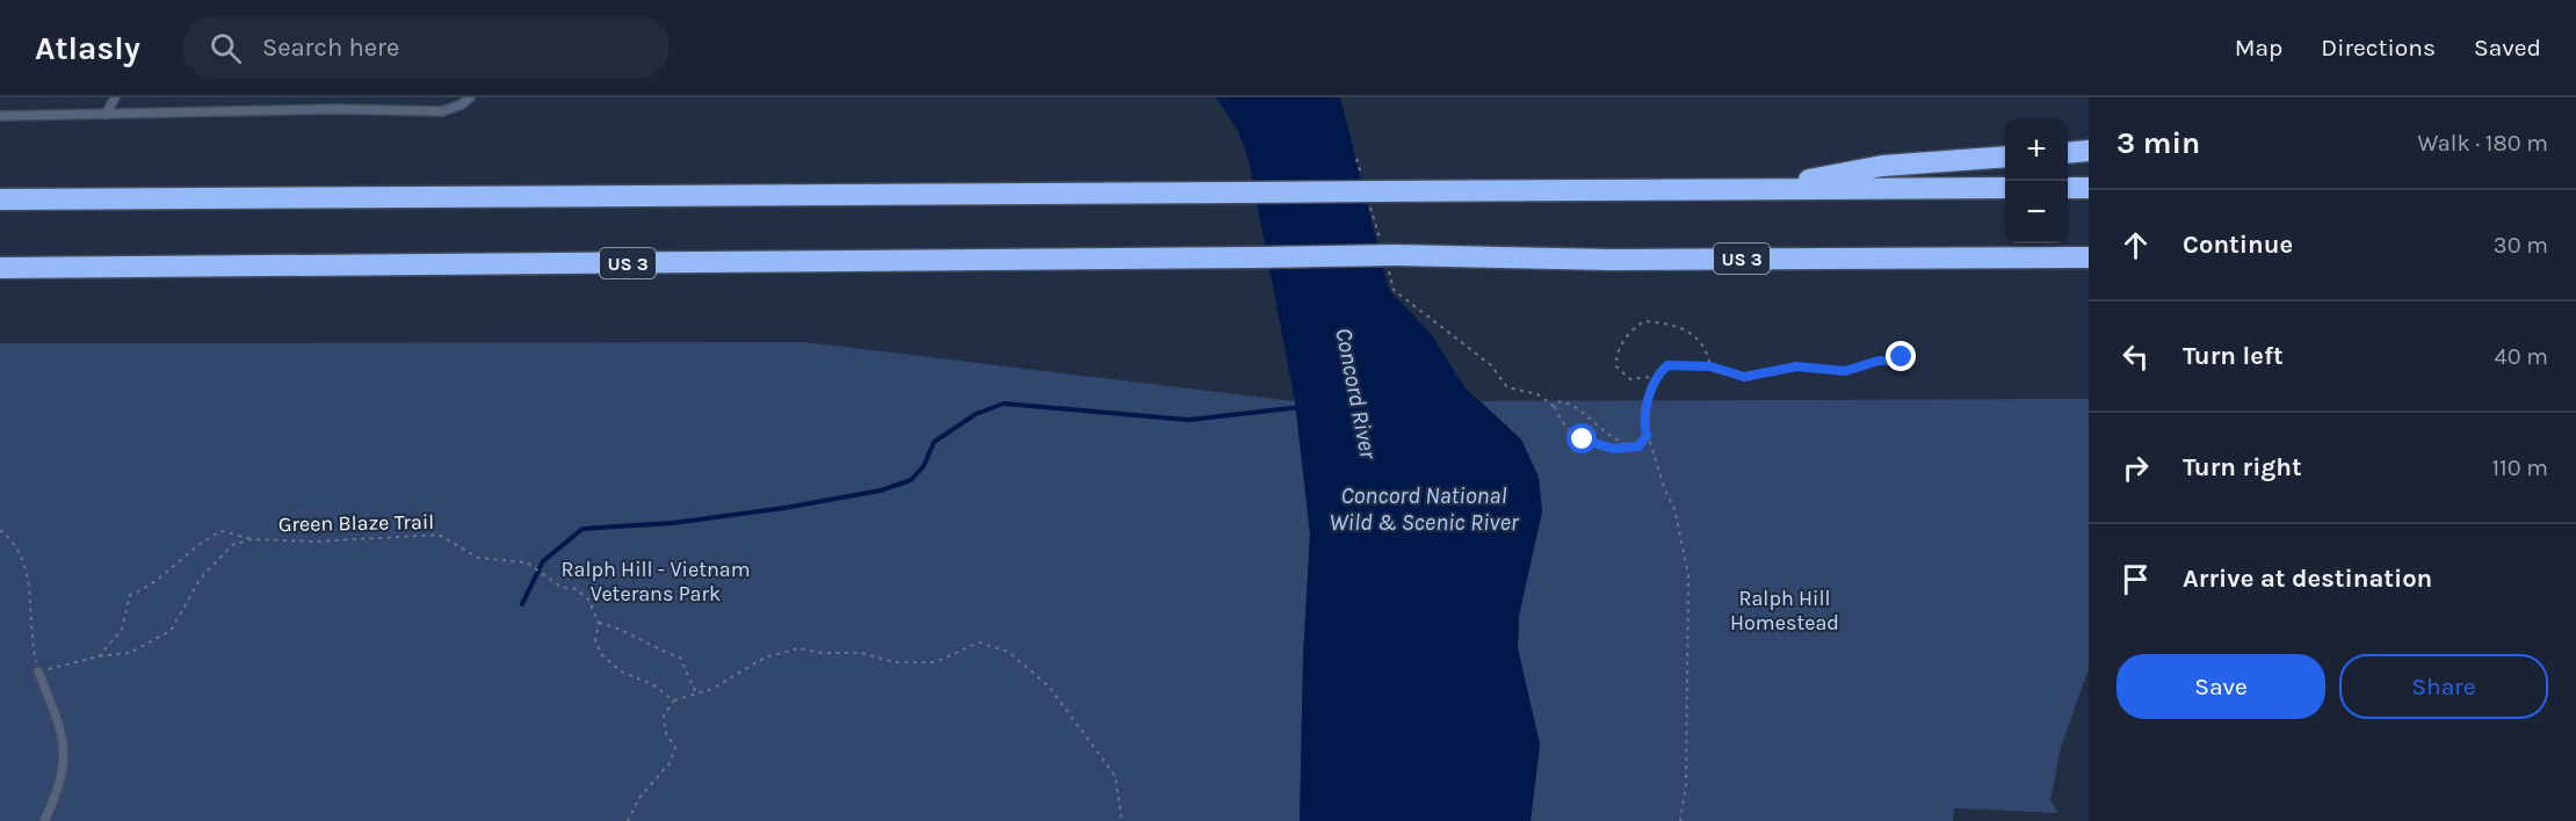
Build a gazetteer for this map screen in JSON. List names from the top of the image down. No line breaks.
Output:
{"streets":{"highway":["US 3"],"path":["Green Blaze Trail"]},"water":["Concord River","Concord National Wild & Scenic River"],"parks":["Ralph Hill - Vietnam Veterans Park","Ralph Hill Homestead"],"page":{"header":"Atlasly","search":"Search here","nav":["Map","Directions","Saved"],"heading":["3 min","Walk · 180 m"],"map_buttons":["+","−"],"list":[["Continue","30 m"],["Turn left","40 m"],["Turn right","110 m"],"Arrive at destination"],"buttons":["Save","Share"]}}
